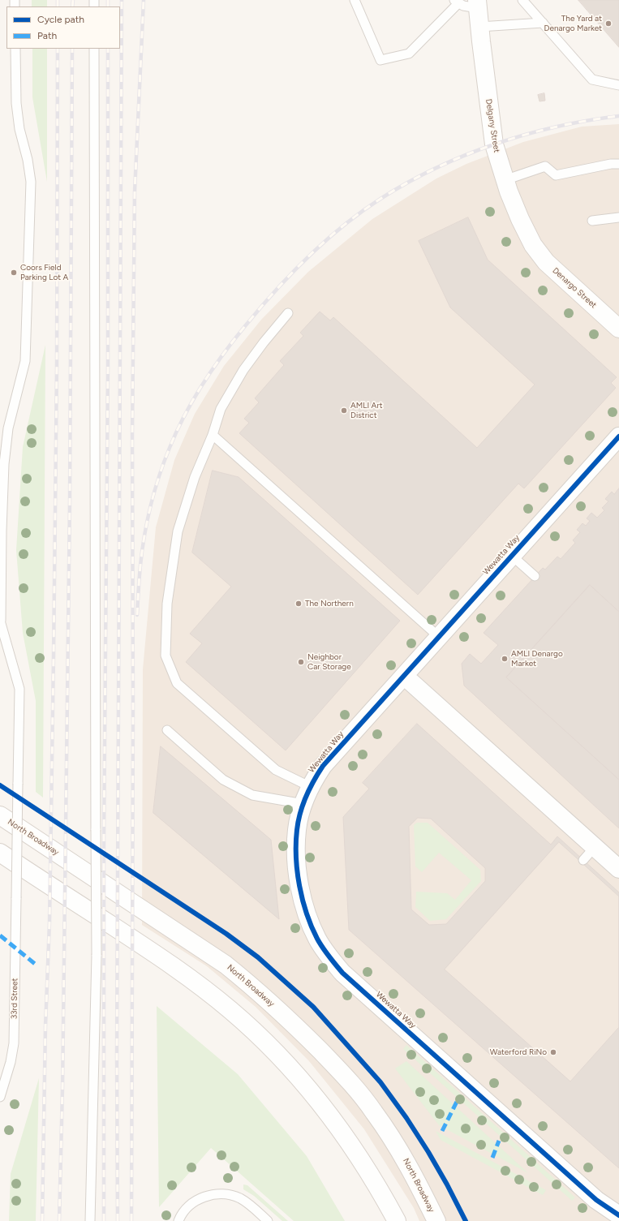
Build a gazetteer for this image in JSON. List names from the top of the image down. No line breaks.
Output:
{"streets":{"street":["Delgany Street","Denargo Street","Wewatta Way","North Broadway"],"lane":["33rd Street"]},"crossings":[["Delgany Street","Denargo Street"]],"places":["The Yard at Denargo Market","Coors Field Parking Lot A","AMLI Art District","The Northern","AMLI Denargo Market","Neighbor Car Storage","Waterford RiNo"],"legend":["Cycle path","Path"]}
